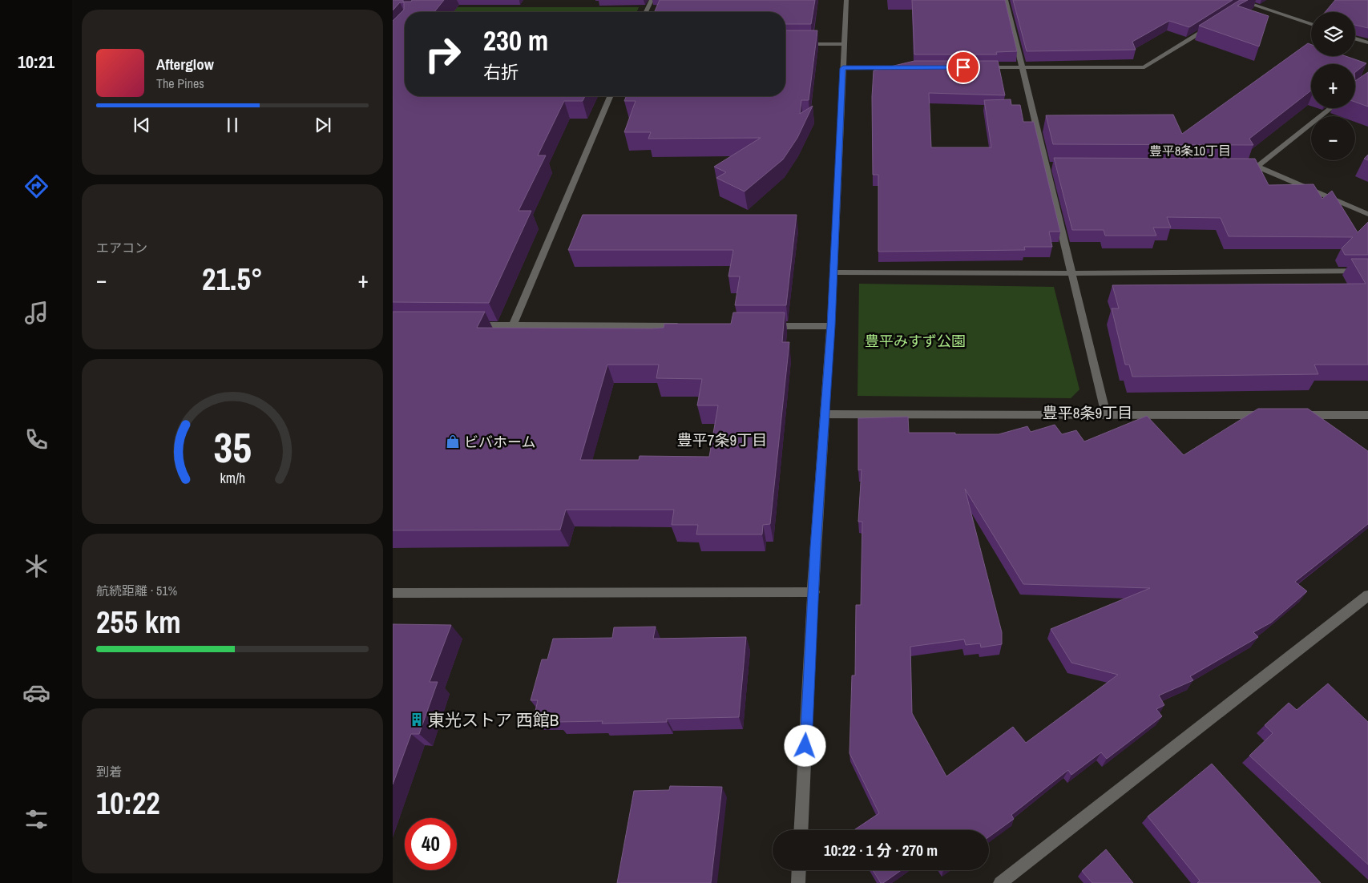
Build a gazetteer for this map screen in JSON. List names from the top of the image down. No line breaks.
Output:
{"districts":["豊平8条10丁目","豊平8条9丁目","豊平7条9丁目"],"parks":["豊平みすず公園"],"places":{"shop":["ビバホーム"],"building":["東光ストア 西館B"]},"page":{"tabs":"10:21","map_buttons":["+","−"],"turn":["230 m","右折"],"song":["Afterglow","The Pines"],"tile":["エアコン",["航続距離 · 51%","255 km"],["到着","10:22"]],"heat":["−","21.5°","+"],"limit":"40","trip":"10:22 · 1 分 · 270 m","gauge":["35","km/h"]}}
